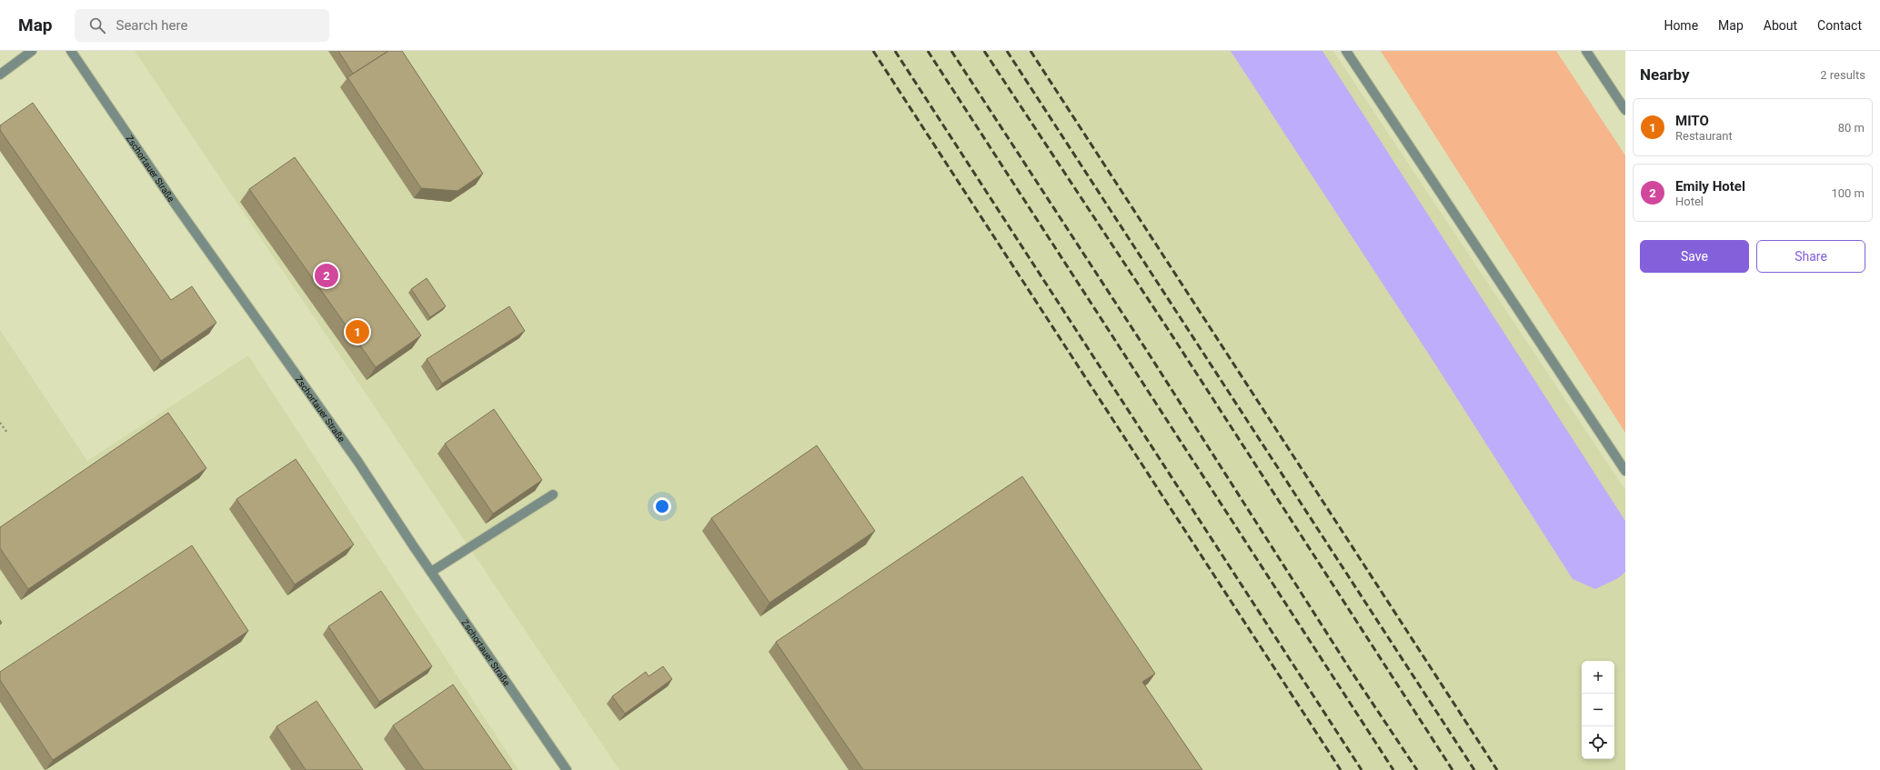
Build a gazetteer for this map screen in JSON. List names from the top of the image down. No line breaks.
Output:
{"streets":{"street":["Zschortauer Straße"]},"page":{"header":"Map","search":"Search here","nav":["Home","Map","About","Contact"],"heading":["Nearby","2 results"],"list":[{"mark":"1","name":"MITO","note":"Restaurant","value":"80 m"},{"mark":"2","name":"Emily Hotel","note":"Hotel","value":"100 m"}],"buttons":["Save","Share"],"pins":["2","1"],"map_buttons":["+","−"]}}
